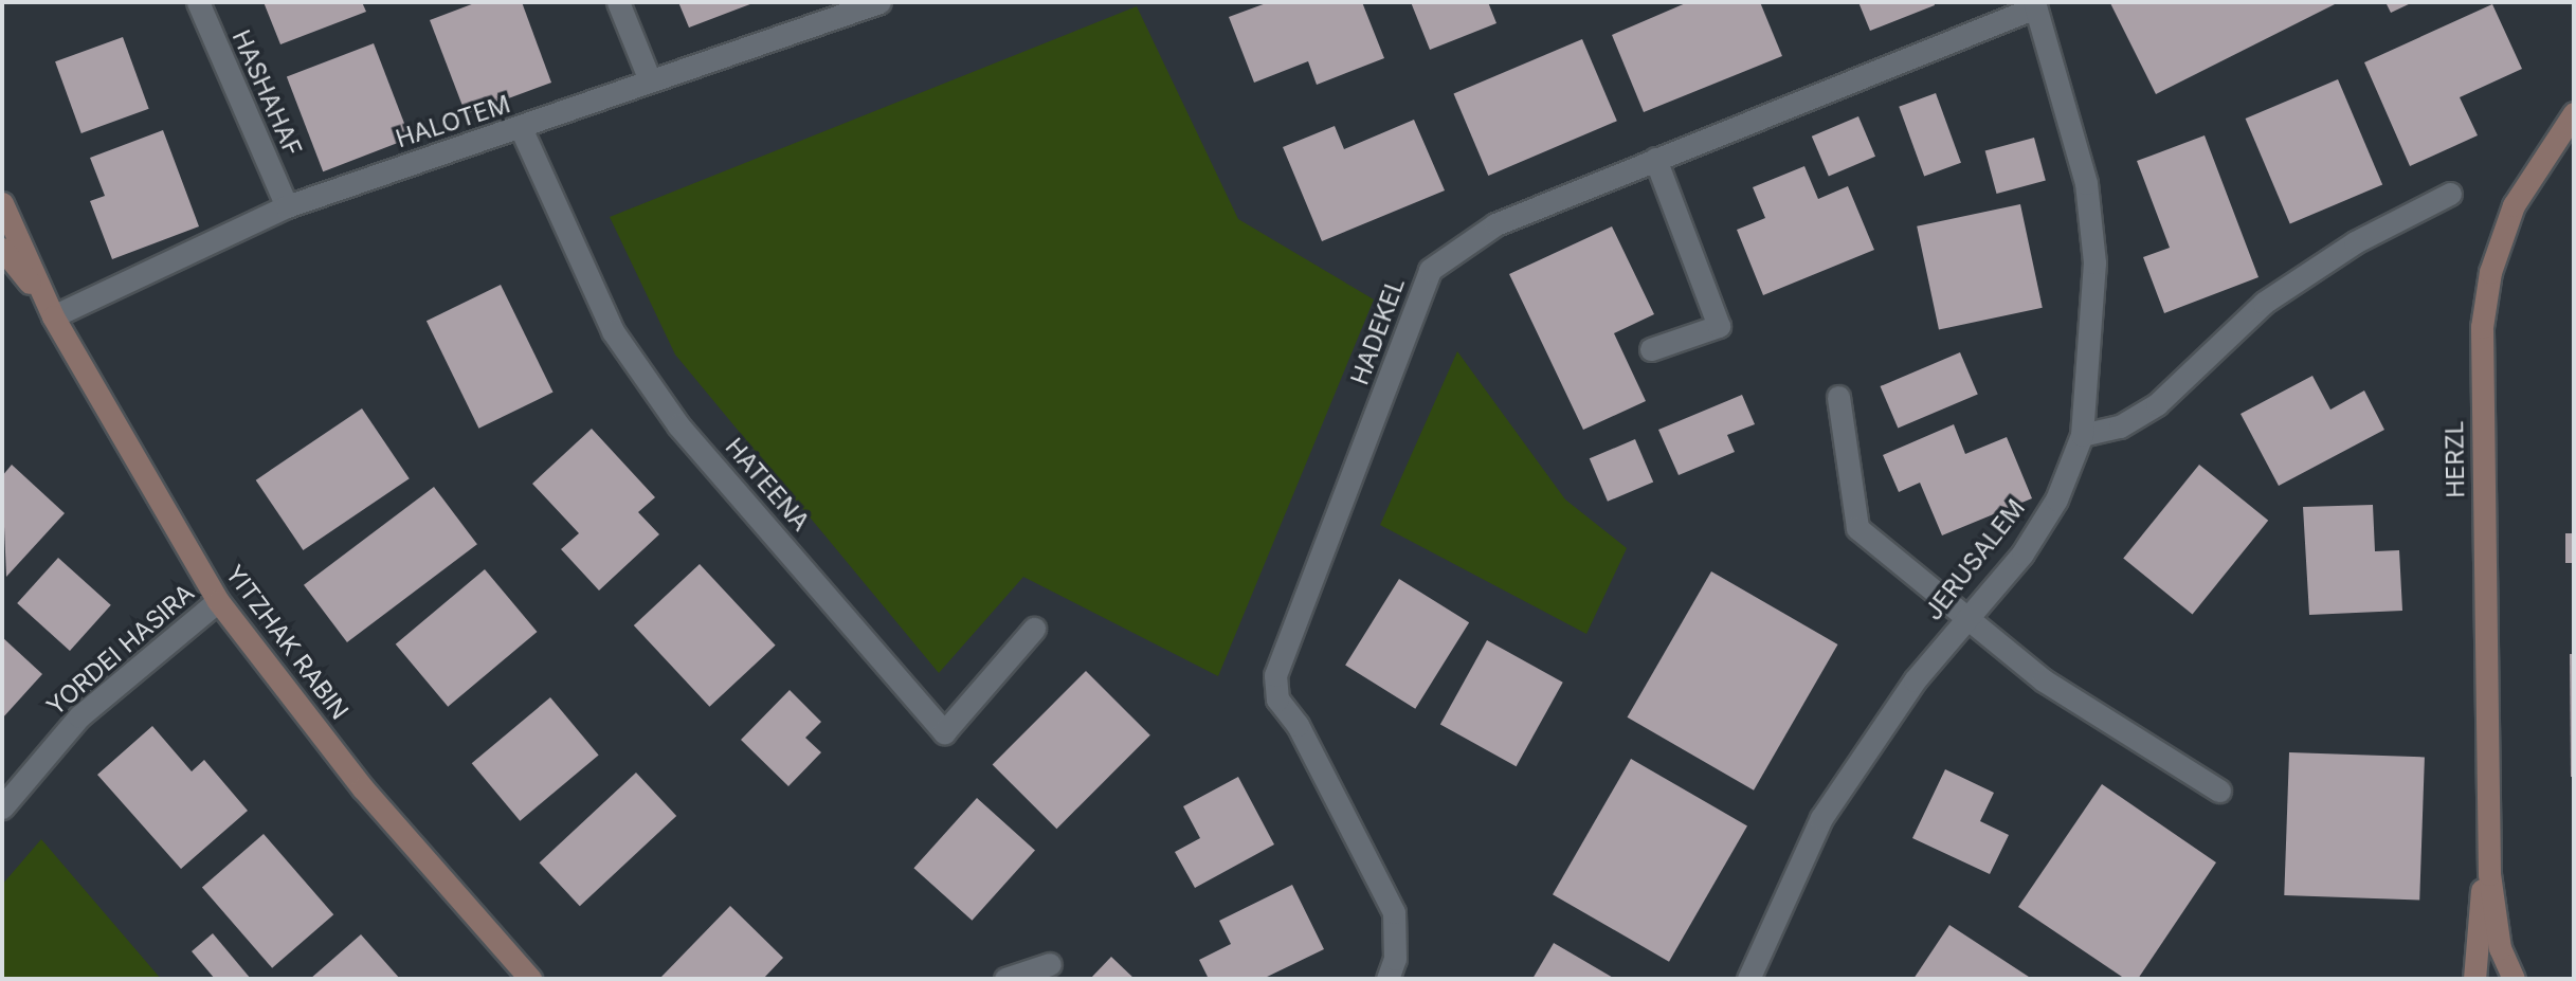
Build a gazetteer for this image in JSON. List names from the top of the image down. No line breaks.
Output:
{"streets":{"street":["HASHAHAF","HALOTEM","HADEKEL","HERZL","HATEENA","JERUSALEM","YITZHAK RABIN","YORDEI HASIRA"]},"crossings":[["HASHAHAF","HALOTEM"],["HALOTEM","HATEENA"],["HALOTEM","YITZHAK RABIN"],["HADEKEL","JERUSALEM"],["YITZHAK RABIN","YORDEI HASIRA"]]}
